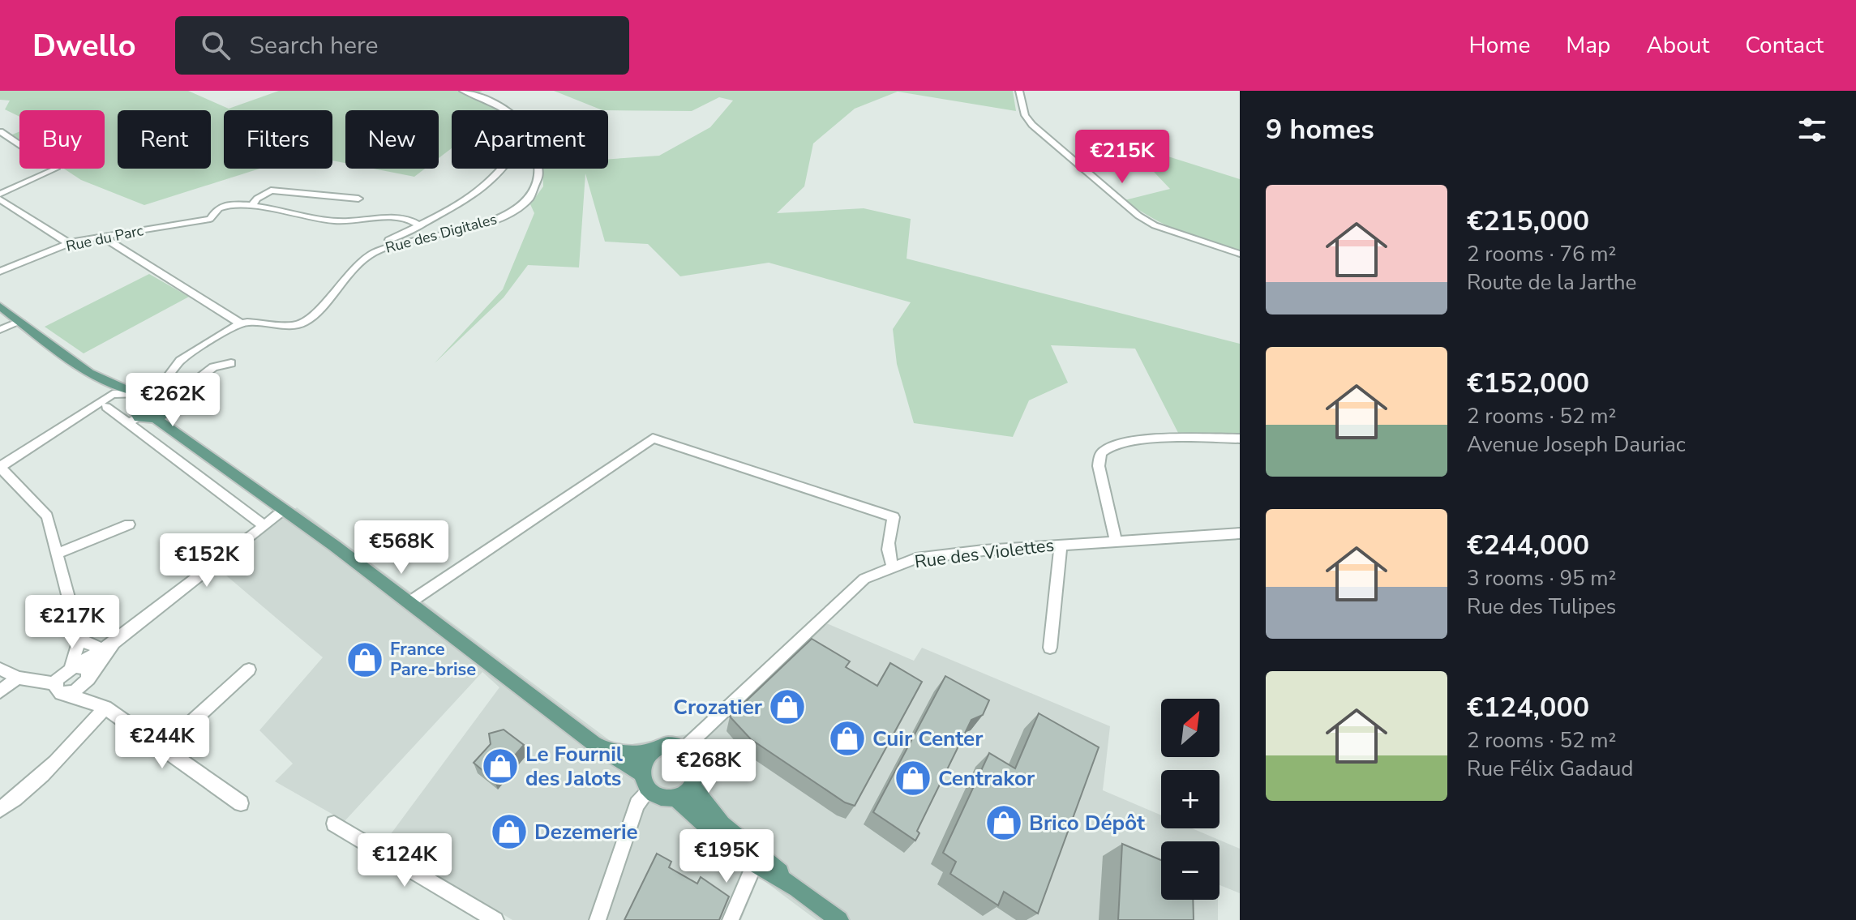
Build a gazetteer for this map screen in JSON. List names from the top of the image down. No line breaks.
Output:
{"streets":{"street":["Rue des Digitales","Rue du Parc","Rue des Violettes"]},"places":{"shop":["France Pare-brise","Crozatier","Cuir Center","Le Fournil des Jalots","Centrakor","Brico Dépôt","Dezemerie"]},"north":"top right","page":{"header":"Dwello","search":"Search here","nav":["Home","Map","About","Contact"],"heading":"9 homes","chip":["Buy","Rent","Filters","New","Apartment"],"price":["€215K","€262K","€568K","€152K","€217K","€244K","€268K","€195K","€124K"],"list":[{"name":"€215,000","note":"2 rooms · 76 m² · Route de la Jarthe"},{"name":"€152,000","note":"2 rooms · 52 m² · Avenue Joseph Dauriac"},{"name":"€244,000","note":"3 rooms · 95 m² · Rue des Tulipes"},{"name":"€124,000","note":"2 rooms · 52 m² · Rue Félix Gadaud"}],"map_buttons":["+","−"]}}
